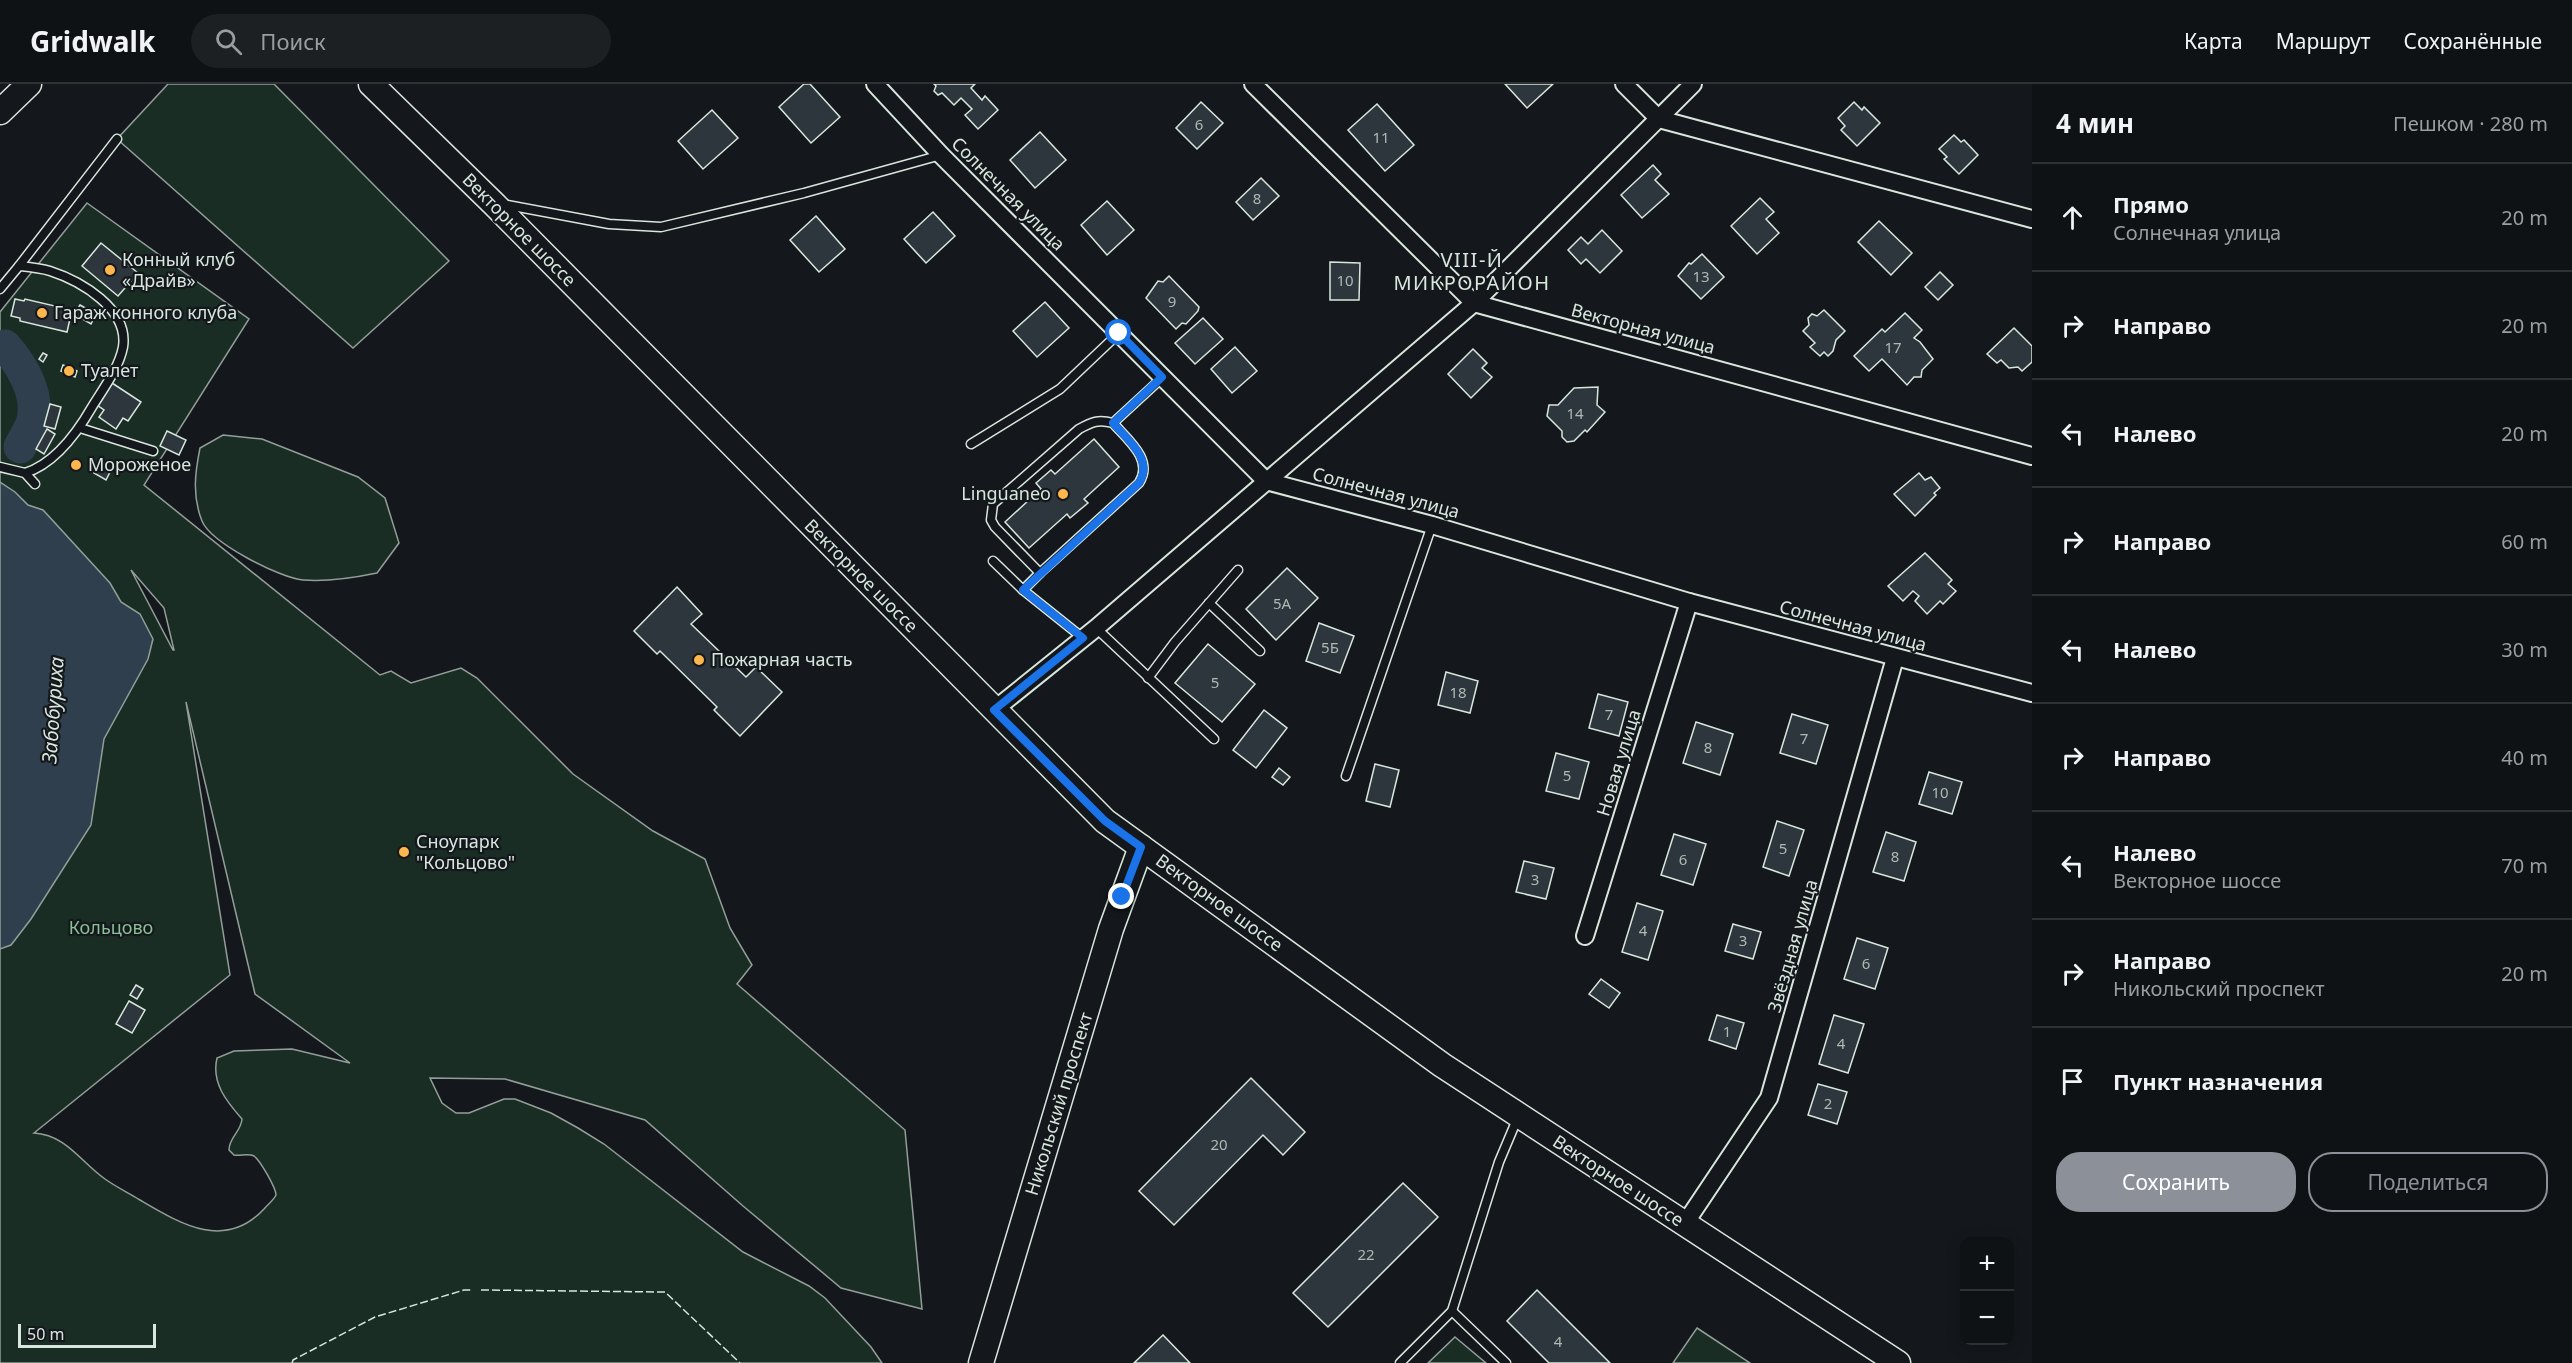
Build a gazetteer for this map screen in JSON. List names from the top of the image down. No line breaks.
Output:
{"streets":{"main road":["Векторное шоссе","Никольский проспект"],"street":["Солнечная улица","Векторная улица","Новая улица","Звёздная улица"]},"crossings":[["Солнечная улица","Новая улица"],["Солнечная улица","Звёздная улица"],["Векторное шоссе","Звёздная улица"],["Векторное шоссе","Никольский проспект"]],"districts":["VIII-Й МИКРОРАЙОН"],"water":["Забобуриха"],"parks":["Кольцово"],"places":["Конный клуб «Драйв»","Гараж конного клуба","Туалет","Мороженое","Linguaneo","Пожарная часть","Сноупарк \"Кольцово\""],"house_numbers":["6","11","8","13","10","9","17","14","5А","5Б","5","18","7","7","8","5","10","5","8","6","3","4","3","6","1","4","2","20","22","4"],"scale_bar":"50 m","page":{"header":"Gridwalk","search":"Поиск","nav":["Карта","Маршрут","Сохранённые"],"heading":["4 мин","Пешком · 280 m"],"list":[["Прямо","Солнечная улица","20 m"],["Направо","20 m"],["Налево","20 m"],["Направо","60 m"],["Налево","30 m"],["Направо","40 m"],["Налево","Векторное шоссе","70 m"],["Направо","Никольский проспект","20 m"],"Пункт назначения"],"buttons":["Сохранить","Поделиться"],"map_buttons":["+","−"],"scale":"50 m"}}
